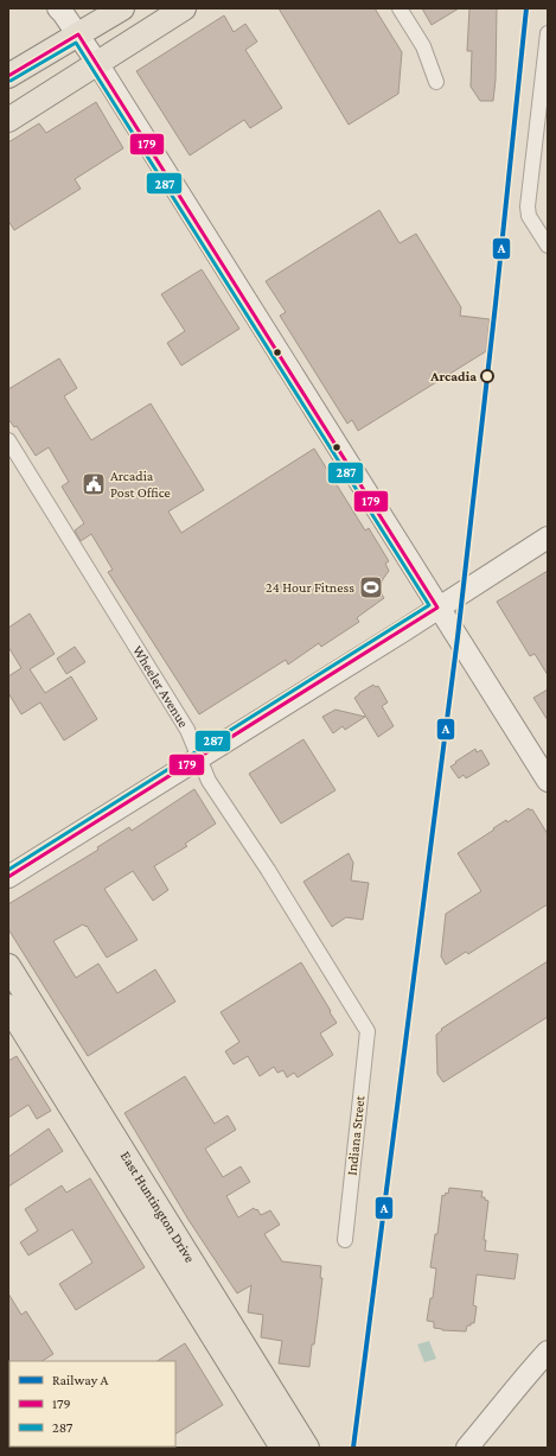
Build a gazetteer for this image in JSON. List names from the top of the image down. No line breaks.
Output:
{"streets":{"main road":["East Huntington Drive"],"street":["Wheeler Avenue","Indiana Street"]},"crossings":[["Wheeler Avenue","Indiana Street"]],"places":{"other":["Arcadia"],"public building":["Arcadia Post Office"],"sports":["24 Hour Fitness"]},"lines":["rail line A","transit line 179","transit line 287"],"legend":["Railway A","179","287"]}
